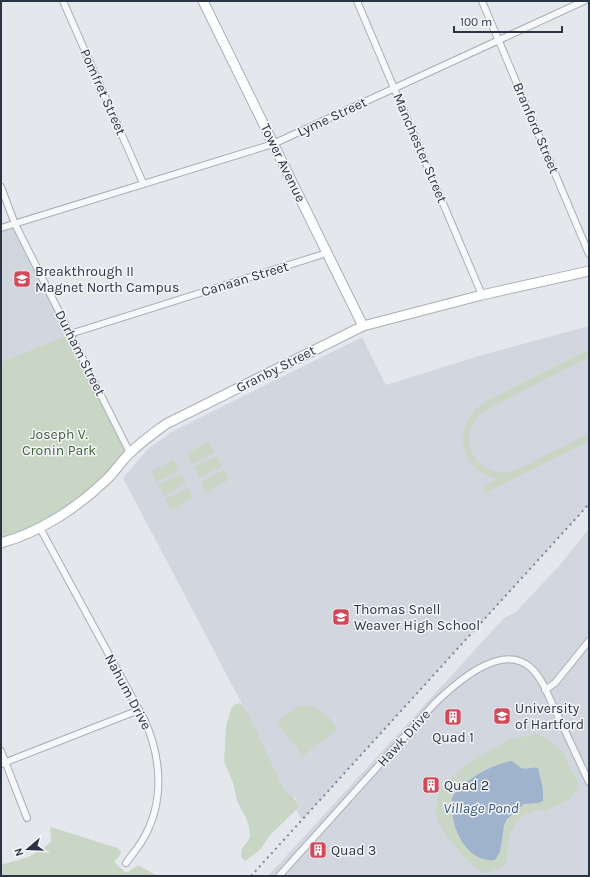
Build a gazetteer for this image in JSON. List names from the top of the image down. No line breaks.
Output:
{"streets":{"main road":["Tower Avenue","Granby Street"],"street":["Pomfret Street","Lyme Street","Branford Street","Manchester Street","Canaan Street","Durham Street","Nahum Drive","Hawk Drive"]},"crossings":[["Pomfret Street","Lyme Street"],["Lyme Street","Branford Street"],["Lyme Street","Manchester Street"],["Lyme Street","Tower Avenue"],["Lyme Street","Durham Street"],["Manchester Street","Granby Street"],["Tower Avenue","Canaan Street"],["Tower Avenue","Granby Street"],["Canaan Street","Durham Street"],["Durham Street","Granby Street"],["Granby Street","Nahum Drive"]],"water":["Village Pond"],"parks":["Joseph V. Cronin Park"],"places":{"school or university":["Breakthrough II Magnet North Campus","Thomas Snell Weaver High School","University of Hartford"],"building":["Quad 1","Quad 2","Quad 3"]},"scale_bar":"100 m","north":"left"}
